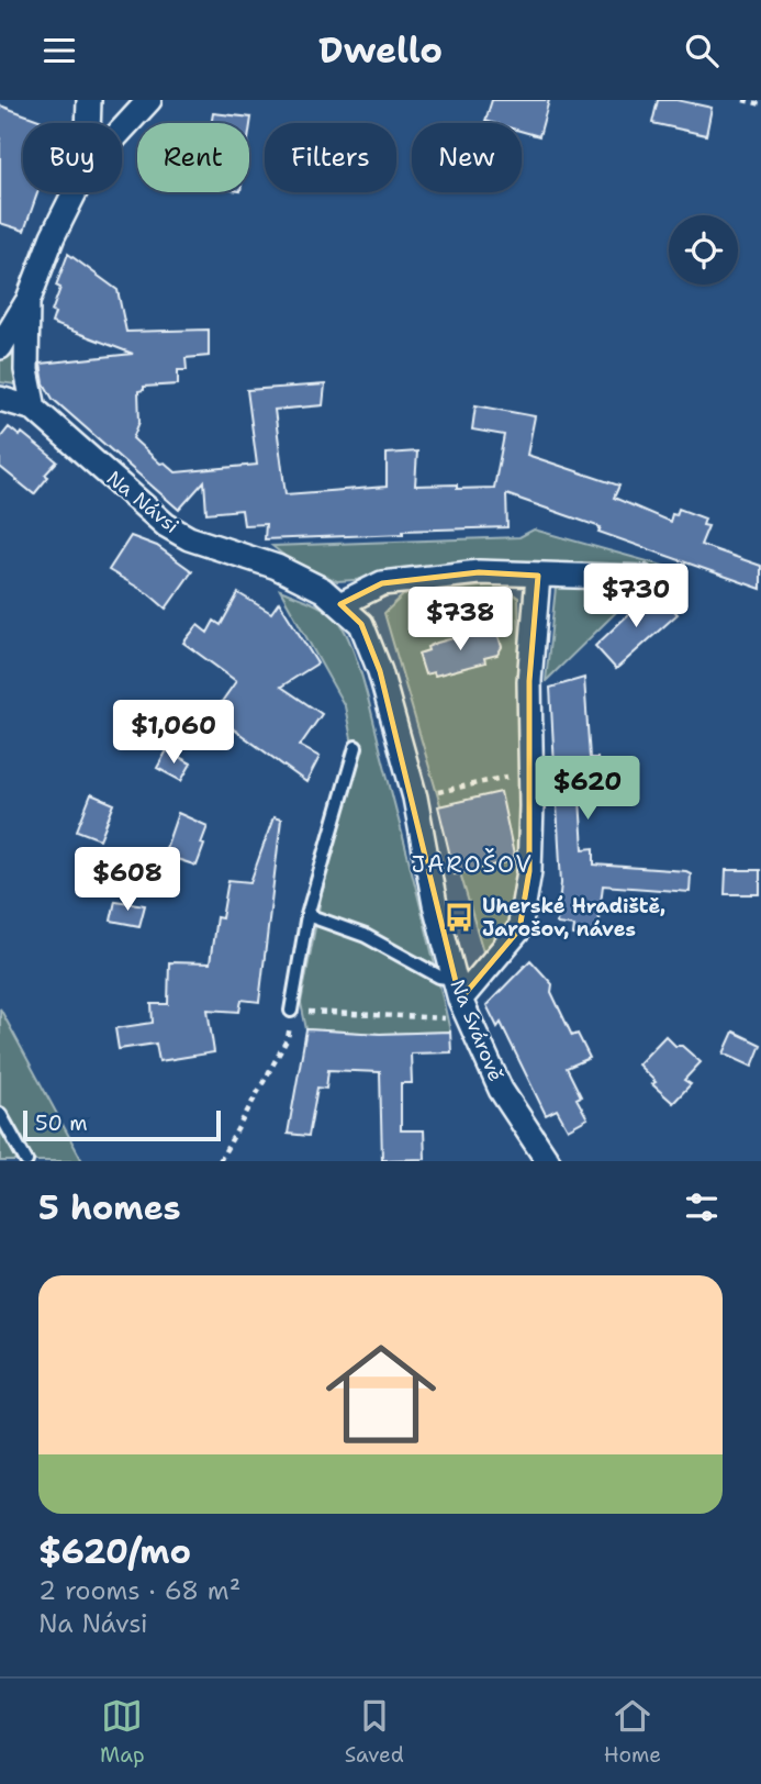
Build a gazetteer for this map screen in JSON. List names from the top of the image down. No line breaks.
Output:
{"streets":{"street":["Na Návsi","Na Svárově"]},"crossings":[["Na Návsi","Na Svárově"]],"districts":["JAROŠOV"],"places":{"bus stop":["Uherské Hradiště, Jarošov, náves"]},"scale_bar":"50 m","page":{"header":"Dwello","chip":["Buy","Rent","Filters","New"],"price":["$730","$738","$1,060","$620","$608"],"scale":"50 m","heading":"5 homes","list":[{"name":"$620/mo","note":"2 rooms · 68 m² · Na Návsi"}],"tabs":["Map","Saved","Home"]}}
